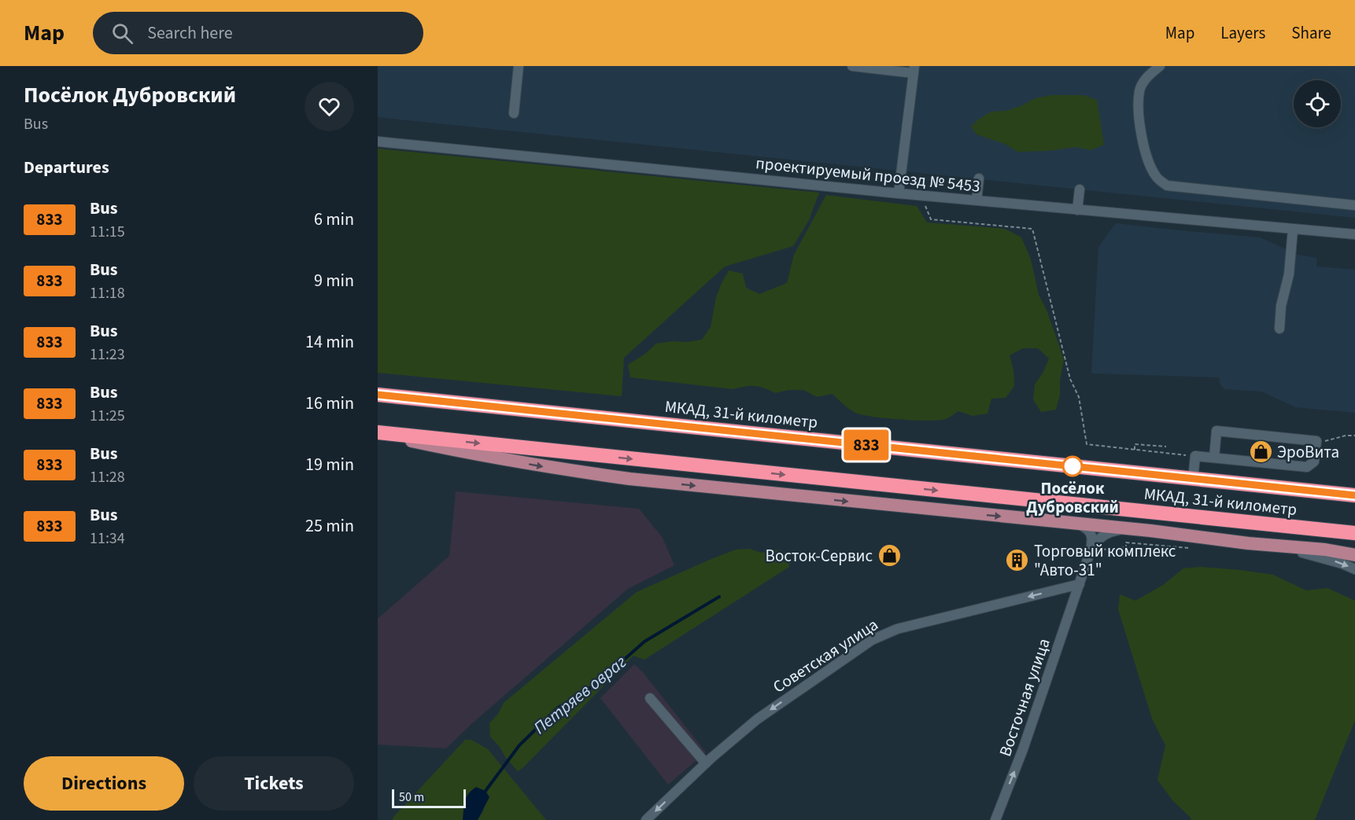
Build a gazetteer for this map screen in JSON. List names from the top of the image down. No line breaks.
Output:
{"streets":{"highway":["МКАД, 31-й километр"],"street":["проектируемый проезд № 5453","Советская улица","Восточная улица"]},"crossings":[["Советская улица","Восточная улица"]],"one_way":["Советская улица","Восточная улица"],"water":["Петряев овраг"],"places":{"shop":["ЭроВита","Восток-Сервис"],"other":["Посёлок Дубровский"],"building":["Торговый комплекс \"Авто-31\""]},"lines":["bus line 833"],"scale_bar":"50 m","page":{"header":"Map","search":"Search here","nav":["Map","Layers","Share"],"heading":[["Посёлок Дубровский","Bus"],"Departures"],"on_map":"833","list":[{"mark":"833","name":"Bus","note":"11:15","value":"6 min"},{"mark":"833","name":"Bus","note":"11:18","value":"9 min"},{"mark":"833","name":"Bus","note":"11:23","value":"14 min"},{"mark":"833","name":"Bus","note":"11:25","value":"16 min"},{"mark":"833","name":"Bus","note":"11:28","value":"19 min"},{"mark":"833","name":"Bus","note":"11:34","value":"25 min"}],"buttons":["Directions","Tickets"],"scale":"50 m"}}
